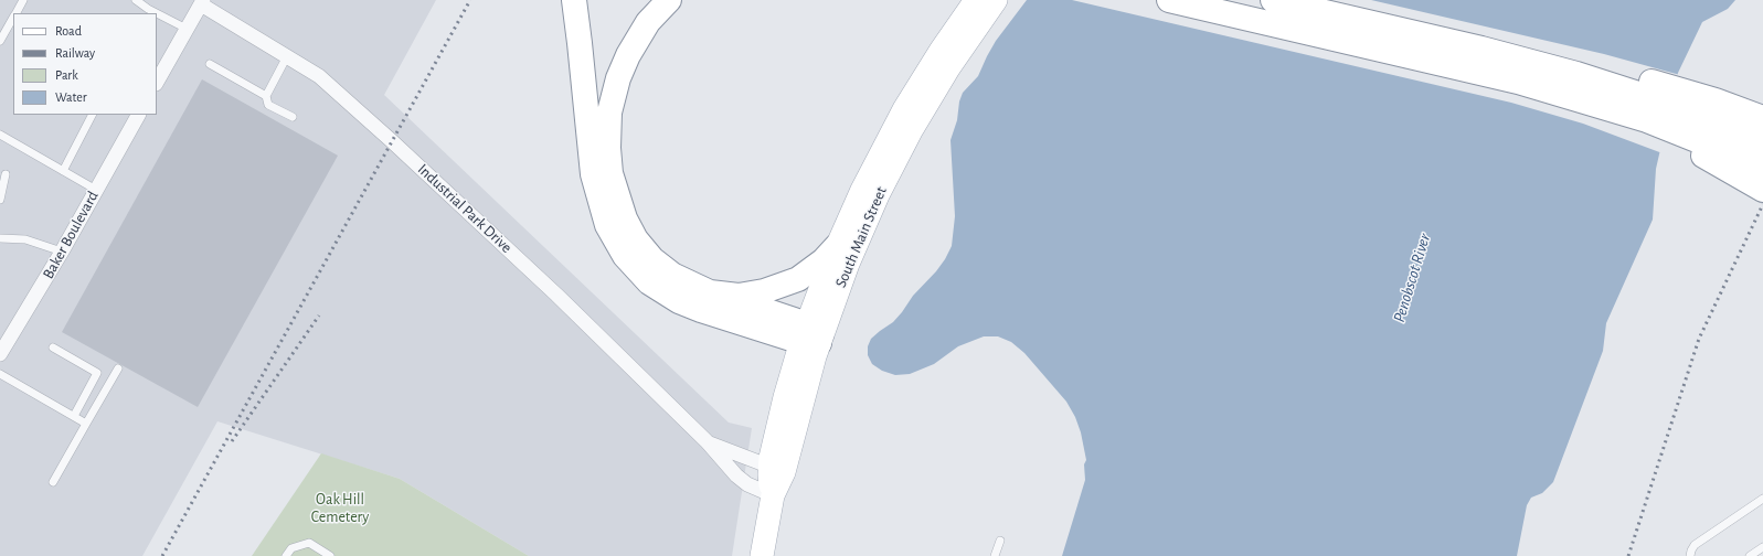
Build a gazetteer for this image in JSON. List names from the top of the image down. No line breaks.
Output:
{"streets":{"main road":["South Main Street"],"street":["Industrial Park Drive","Baker Boulevard"]},"crossings":[["Industrial Park Drive","South Main Street"]],"water":["Penobscot River"],"parks":["Oak Hill Cemetery"],"legend":["Road","Railway","Park","Water"]}
